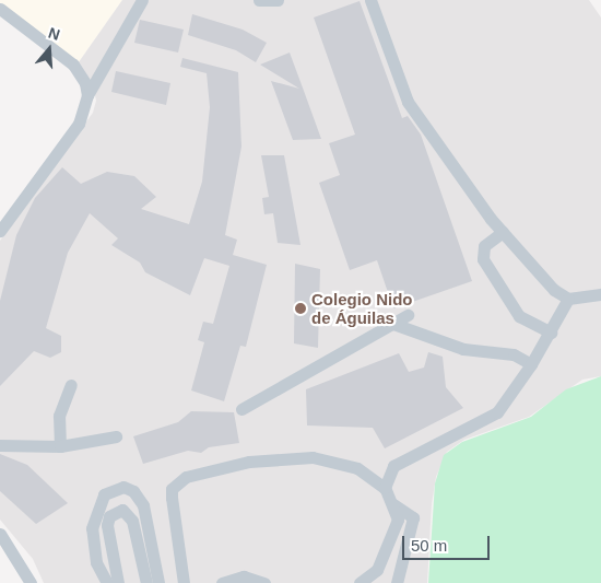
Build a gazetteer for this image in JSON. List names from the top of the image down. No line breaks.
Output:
{"places":["Colegio Nido de Águilas"],"scale_bar":"50 m","north":"top"}
